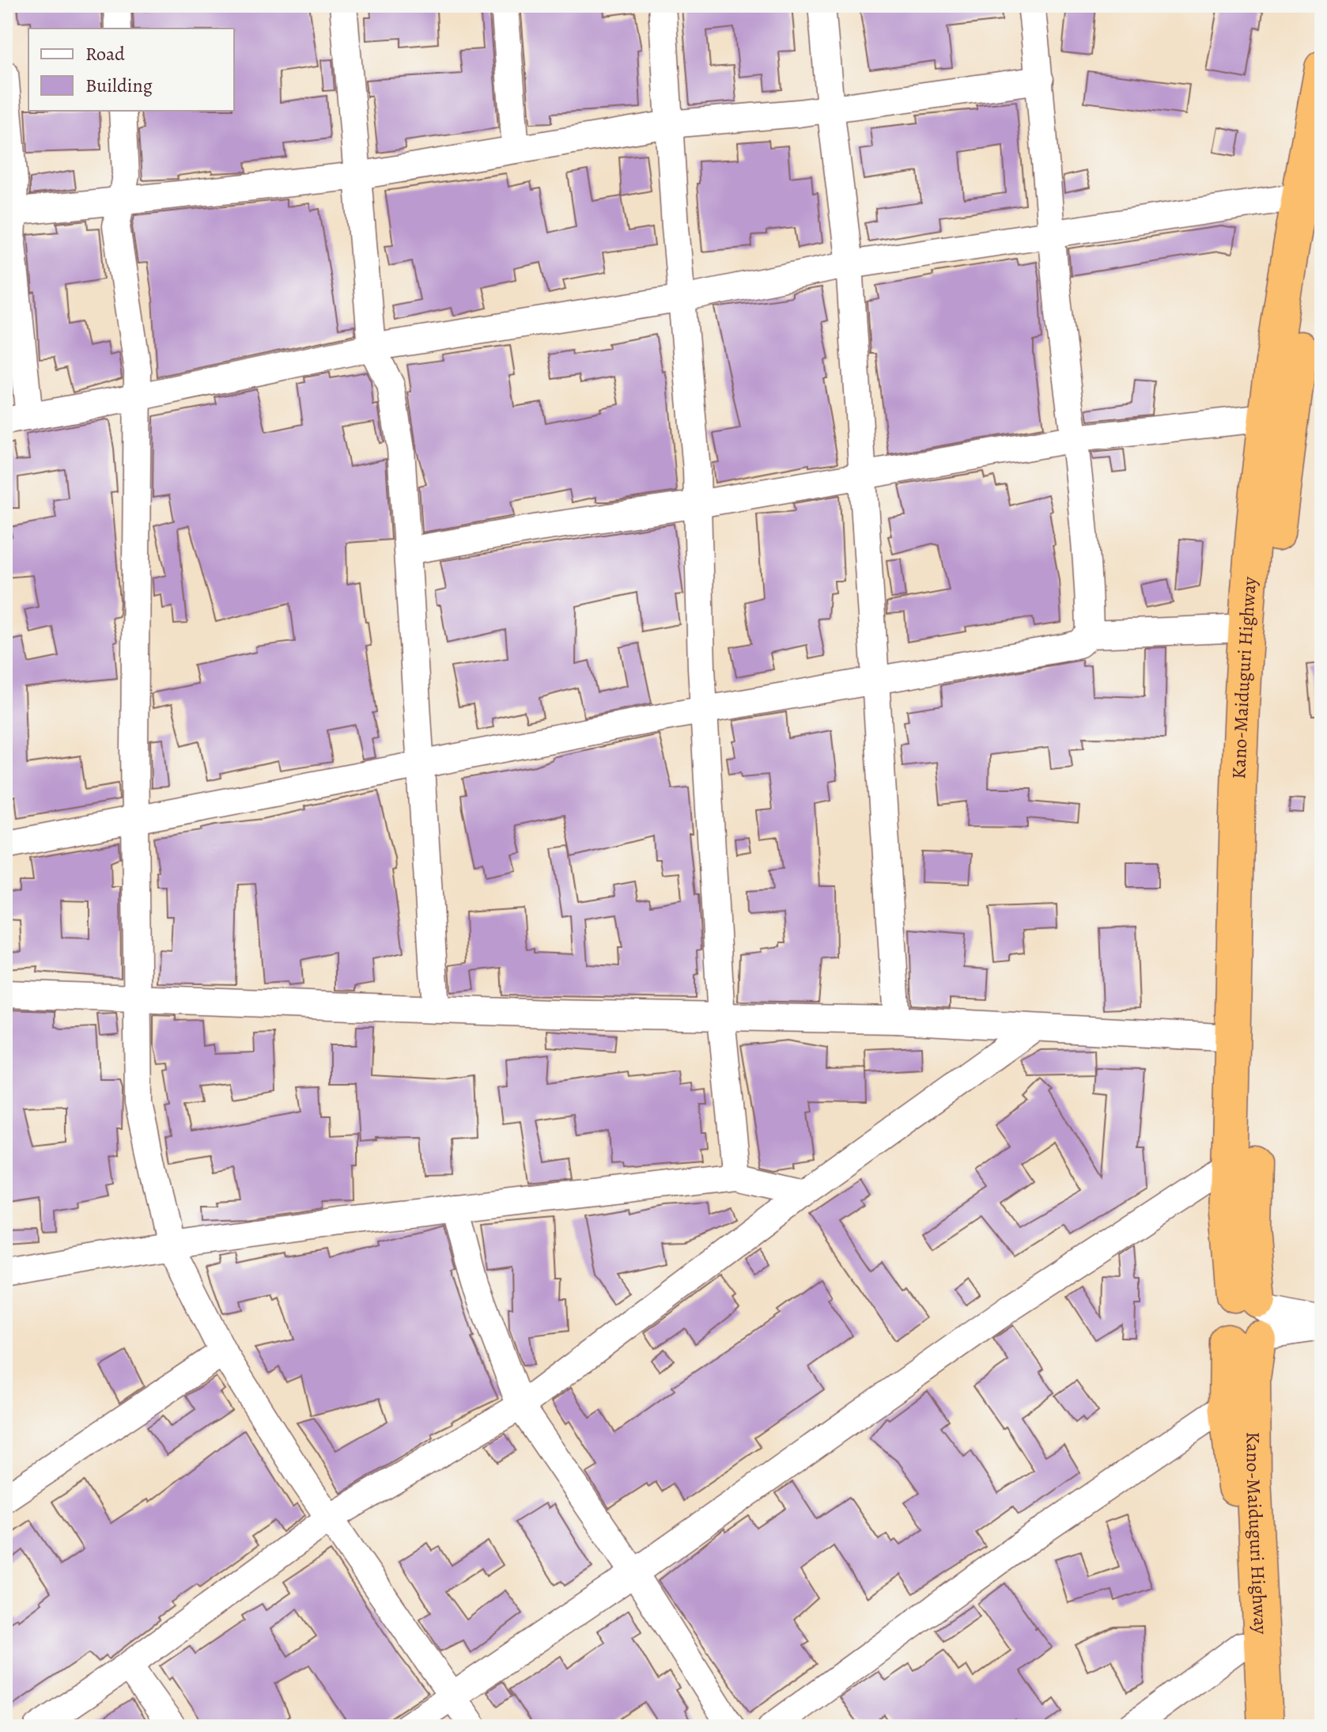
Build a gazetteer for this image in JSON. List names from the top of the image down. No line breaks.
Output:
{"streets":{"highway":["Kano-Maiduguri Highway"]},"legend":["Road","Building"]}
